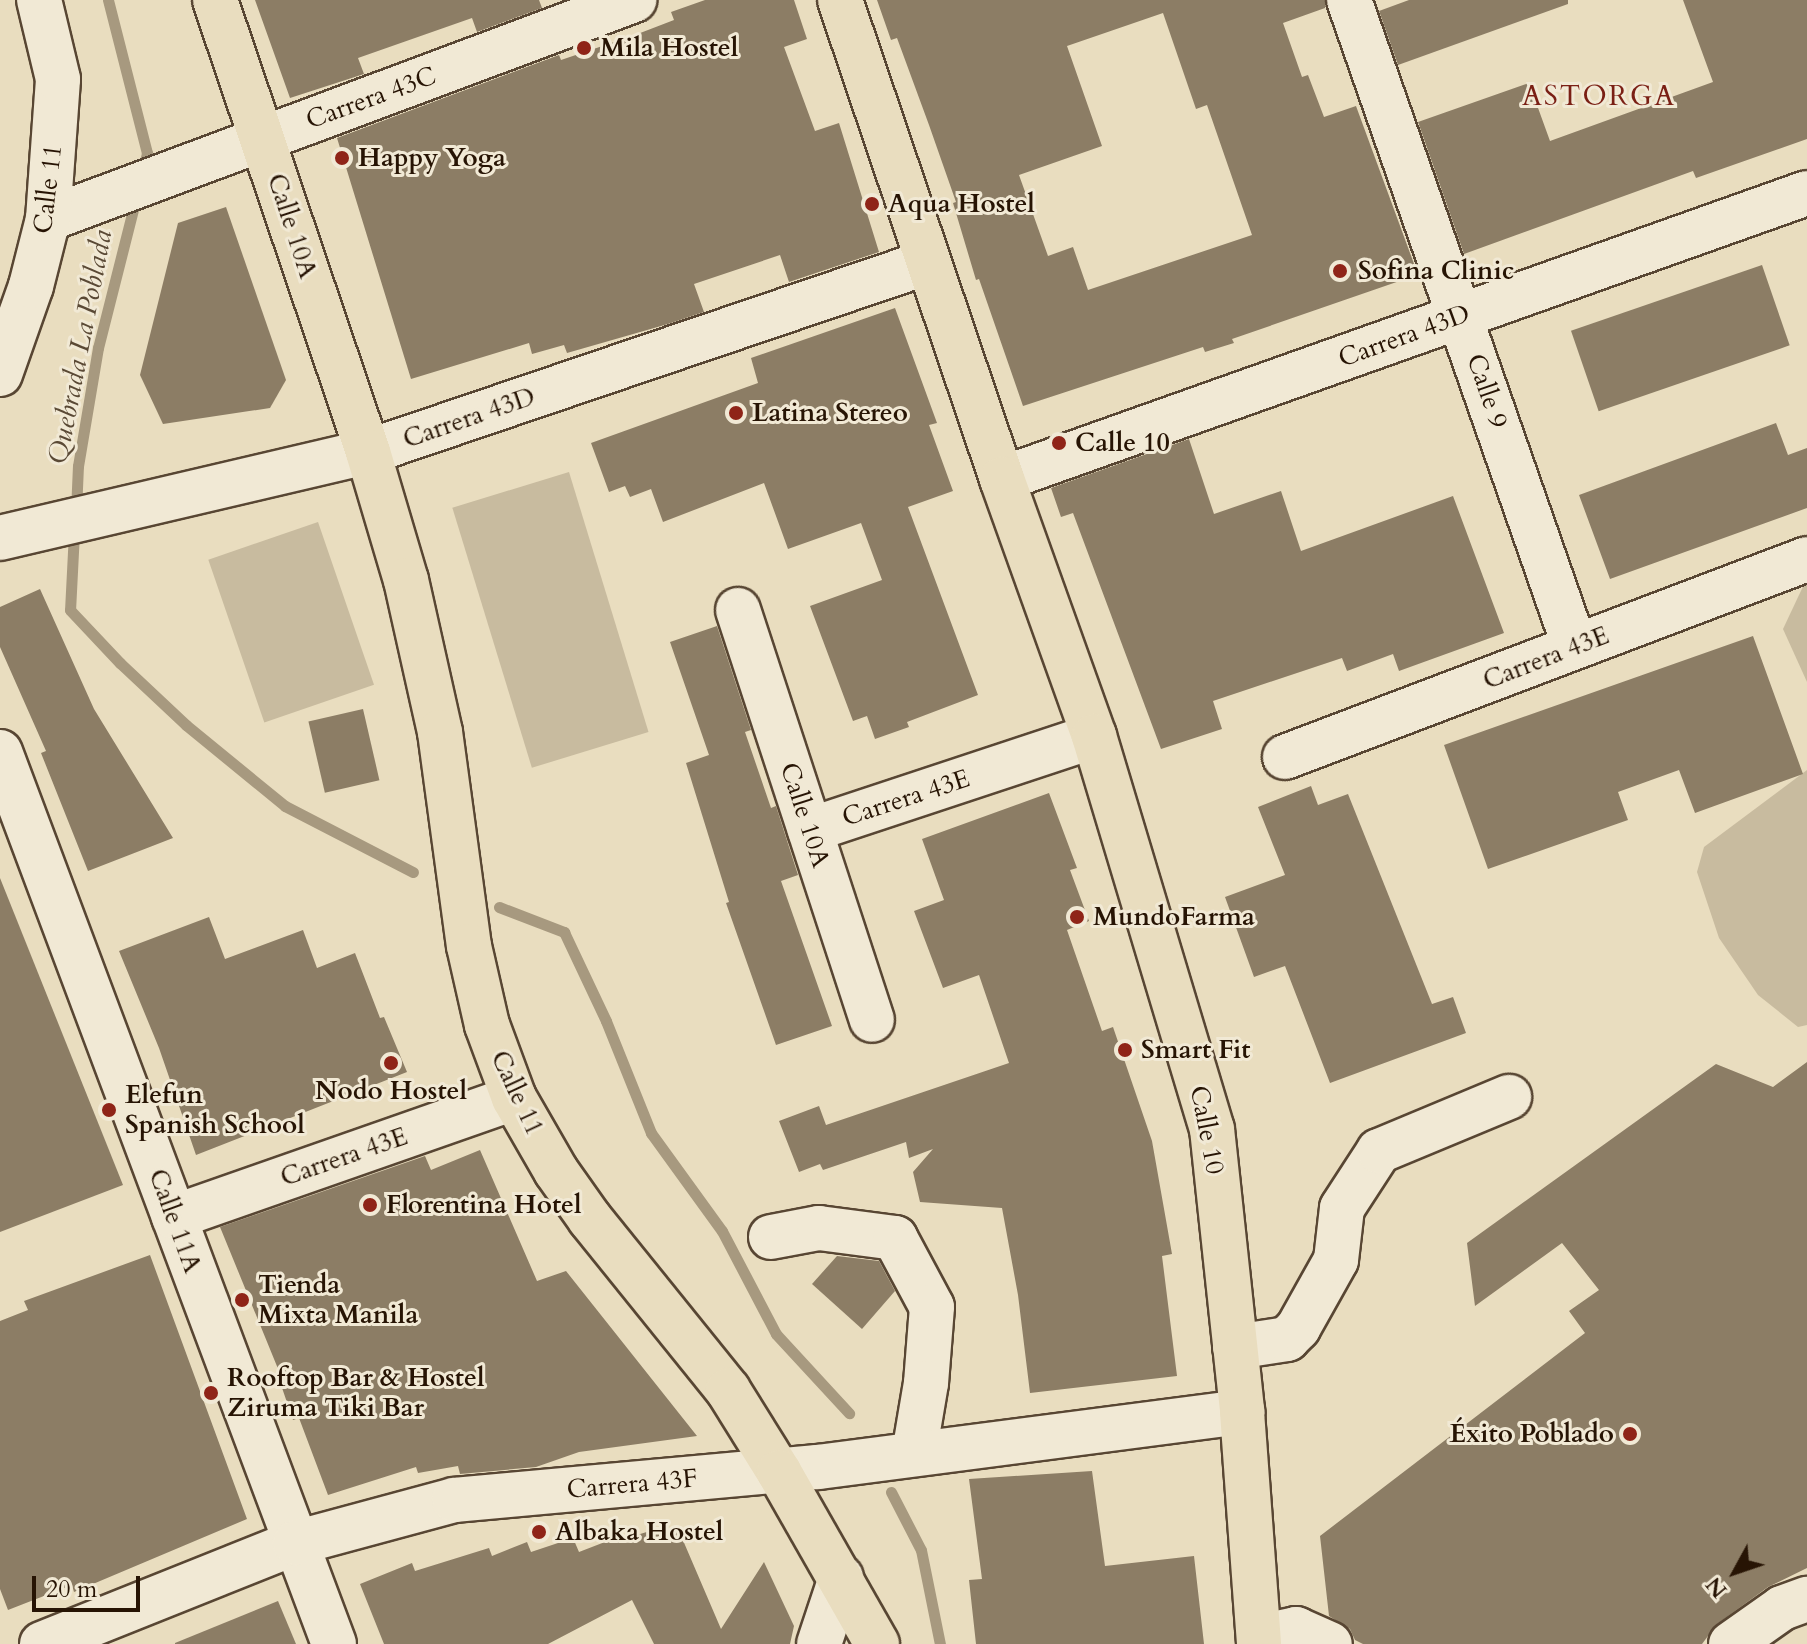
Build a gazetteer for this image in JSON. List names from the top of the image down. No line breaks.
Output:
{"streets":{"main road":["Calle 11","Calle 10A","Calle 10"],"street":["Carrera 43C","Carrera 43D","Calle 9","Carrera 43E","Calle 11A","Carrera 43F"]},"crossings":[["Carrera 43C","Calle 11"],["Carrera 43C","Calle 10A"],["Calle 11","Calle 10A"],["Calle 11","Carrera 43D"],["Calle 11","Carrera 43E"],["Calle 11","Carrera 43F"],["Calle 10A","Carrera 43D"],["Calle 10A","Carrera 43E"],["Carrera 43D","Calle 9"],["Carrera 43D","Calle 10"],["Calle 9","Carrera 43E"],["Carrera 43E","Calle 10"],["Carrera 43E","Calle 11A"],["Calle 10","Carrera 43F"],["Calle 11A","Carrera 43F"]],"districts":["ASTORGA"],"water":["Quebrada La Poblada"],"places":["Mila Hostel","Happy Yoga","Aqua Hostel","Sofina Clinic","Latina Stereo","Calle 10","MundoFarma","Smart Fit","Nodo Hostel","Elefun Spanish School","Florentina Hotel","Tienda Mixta Manila","Rooftop Bar & Hostel Ziruma Tiki Bar","Éxito Poblado","Albaka Hostel"],"scale_bar":"20 m","north":"bottom left"}
